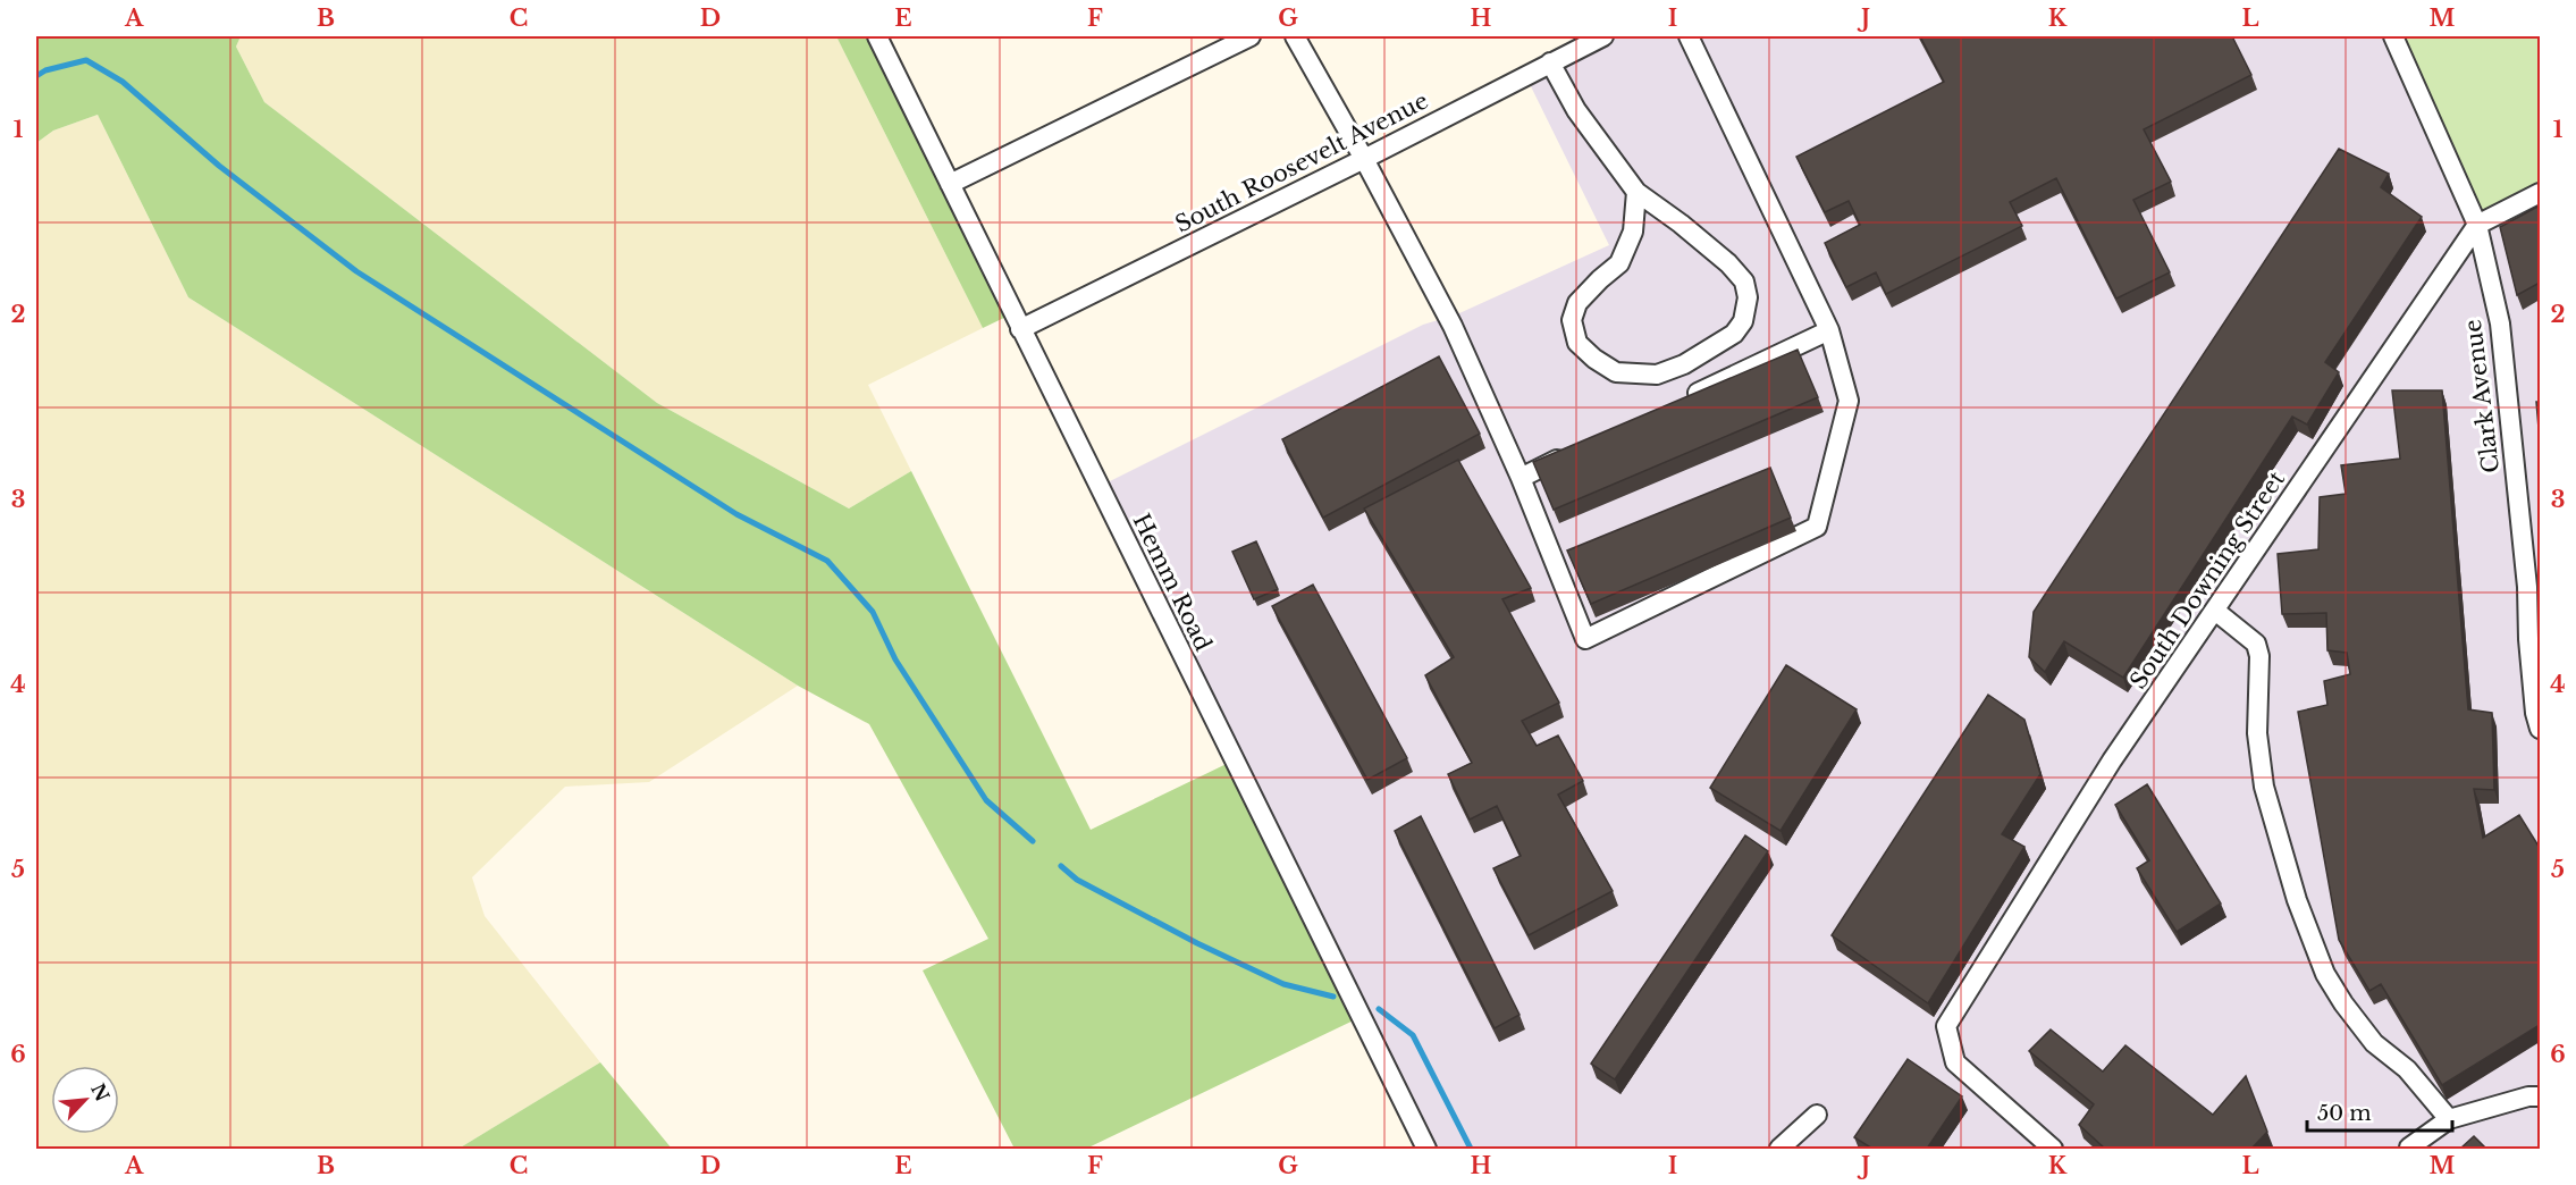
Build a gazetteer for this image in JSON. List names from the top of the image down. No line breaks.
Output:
{"streets":{"street":["South Roosevelt Avenue","Clark Avenue","South Downing Street","Hemm Road"]},"crossings":[["South Roosevelt Avenue","Hemm Road"],["Clark Avenue","South Downing Street"]],"scale_bar":"50 m","north":"top right","grid":{"columns":["A","B","C","D","E","F","G","H","I","J","K","L","M"],"rows":["1","2","3","4","5","6"]}}
